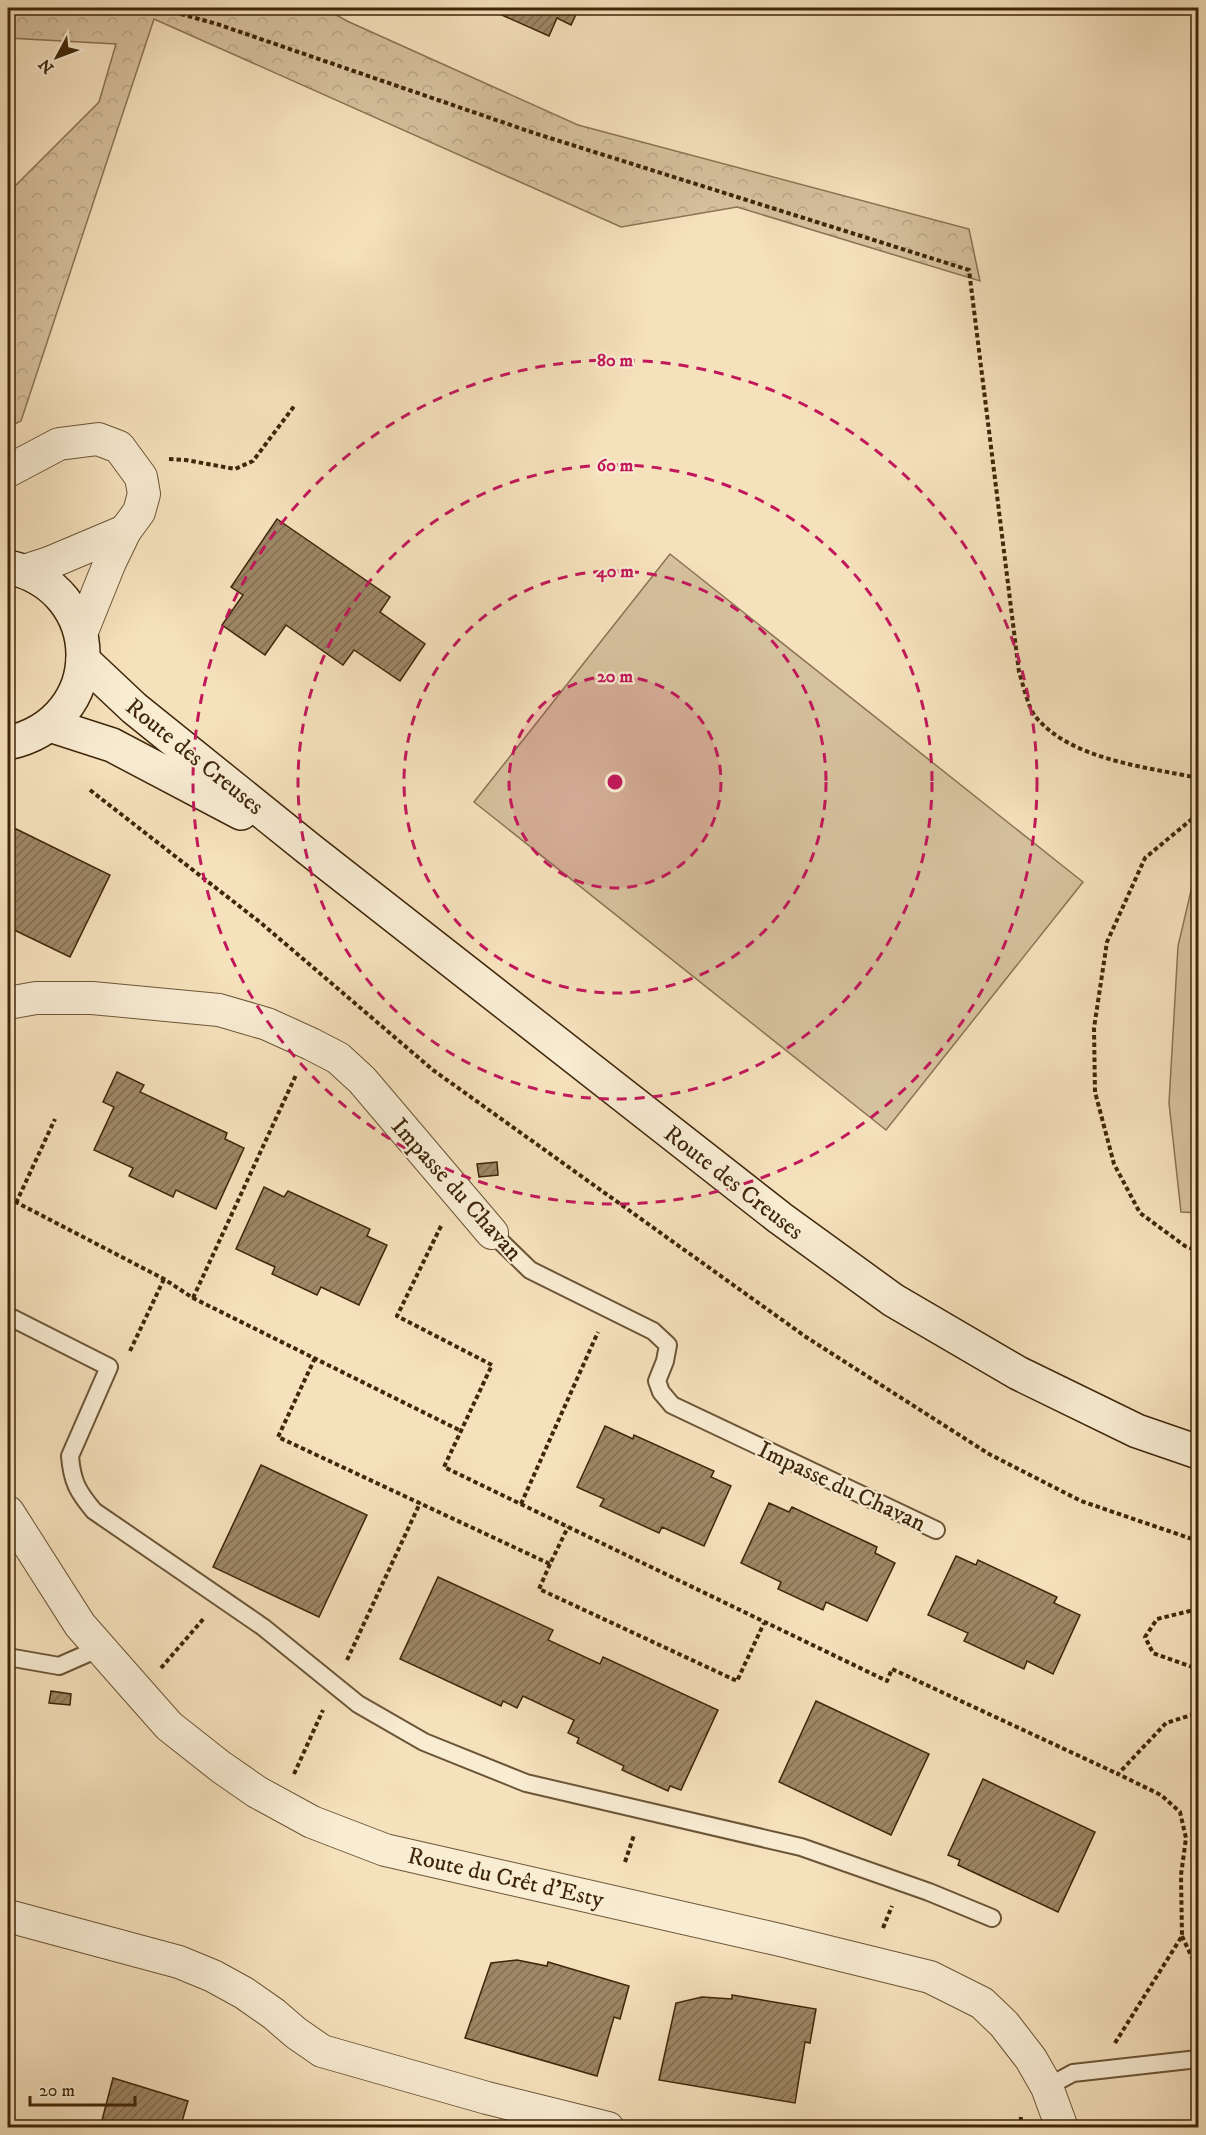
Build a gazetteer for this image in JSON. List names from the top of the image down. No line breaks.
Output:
{"streets":{"main road":["Route des Creuses"],"street":["Impasse du Chavan","Route du Crêt d'Esty"]},"scale_bar":"20 m","north":"bottom left","rings":["80 m","60 m","40 m","20 m"]}
